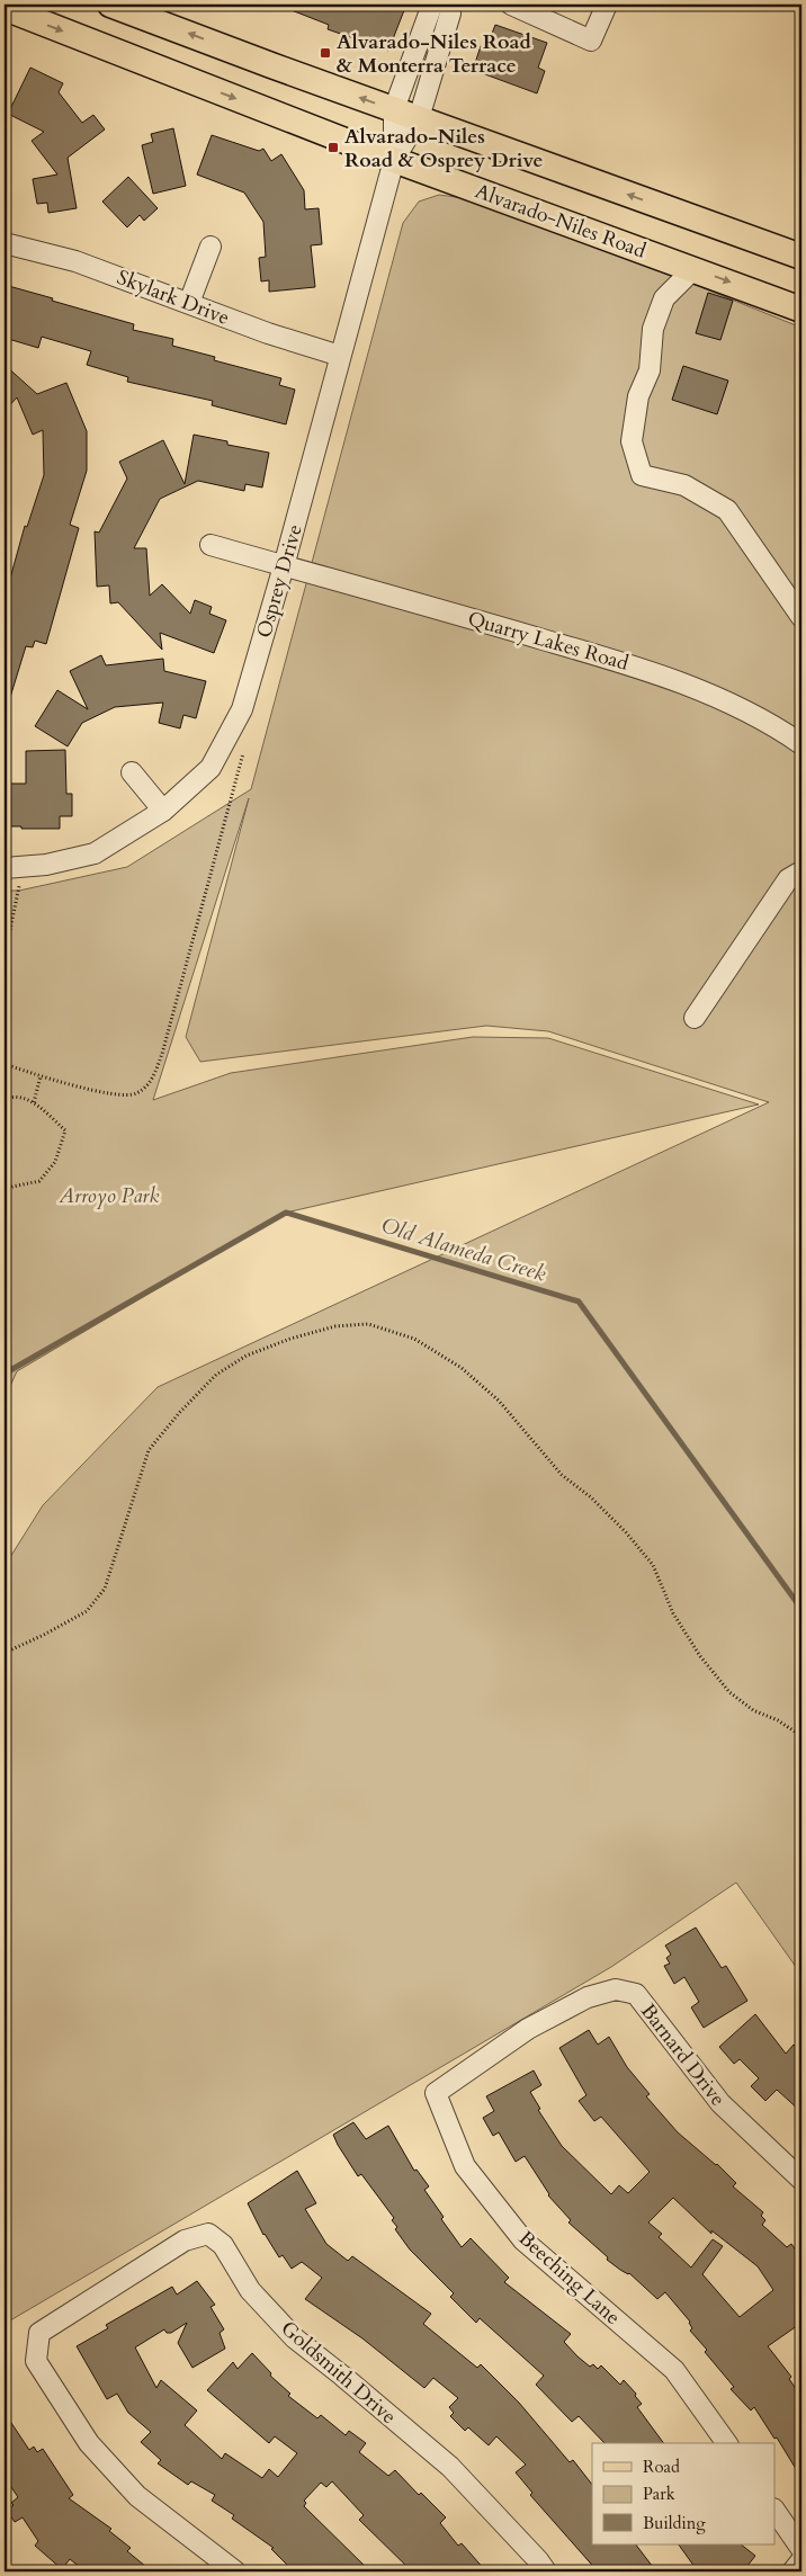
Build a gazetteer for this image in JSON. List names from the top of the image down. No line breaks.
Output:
{"streets":{"main road":["Alvarado-Niles Road"],"street":["Skylark Drive","Osprey Drive","Quarry Lakes Road","Barnard Drive","Beeching Lane","Goldsmith Drive"]},"crossings":[["Alvarado-Niles Road","Osprey Drive"],["Skylark Drive","Osprey Drive"],["Osprey Drive","Quarry Lakes Road"],["Barnard Drive","Beeching Lane"]],"water":["Old Alameda Creek"],"parks":["Arroyo Park"],"places":{"transit":["Alvarado-Niles Road & Monterra Terrace","Alvarado-Niles Road & Osprey Drive"]},"legend":["Road","Park","Building"]}
